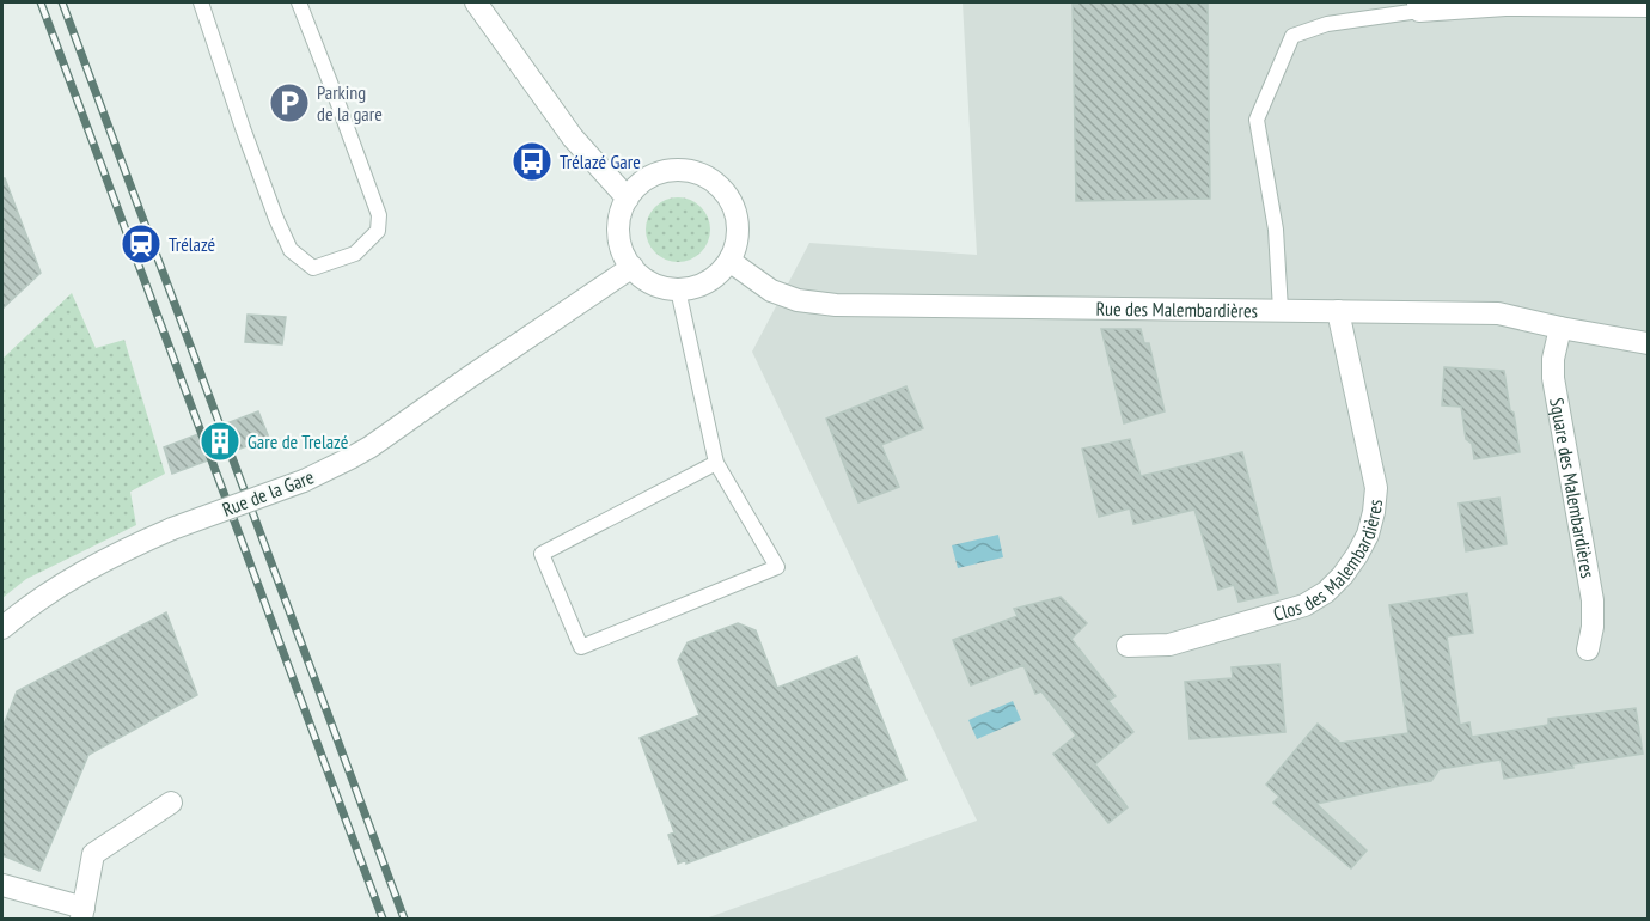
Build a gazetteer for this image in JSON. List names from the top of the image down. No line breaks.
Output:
{"streets":{"street":["Rue des Malembardières","Square des Malembardières","Rue de la Gare","Clos des Malembardières"]},"crossings":[["Rue des Malembardières","Square des Malembardières"],["Rue des Malembardières","Rue de la Gare"],["Rue des Malembardières","Clos des Malembardières"]],"places":{"parking":["Parking de la gare"],"bus stop":["Trélazé Gare"],"station":["Trélazé"],"building":["Gare de Trelazé"]}}
